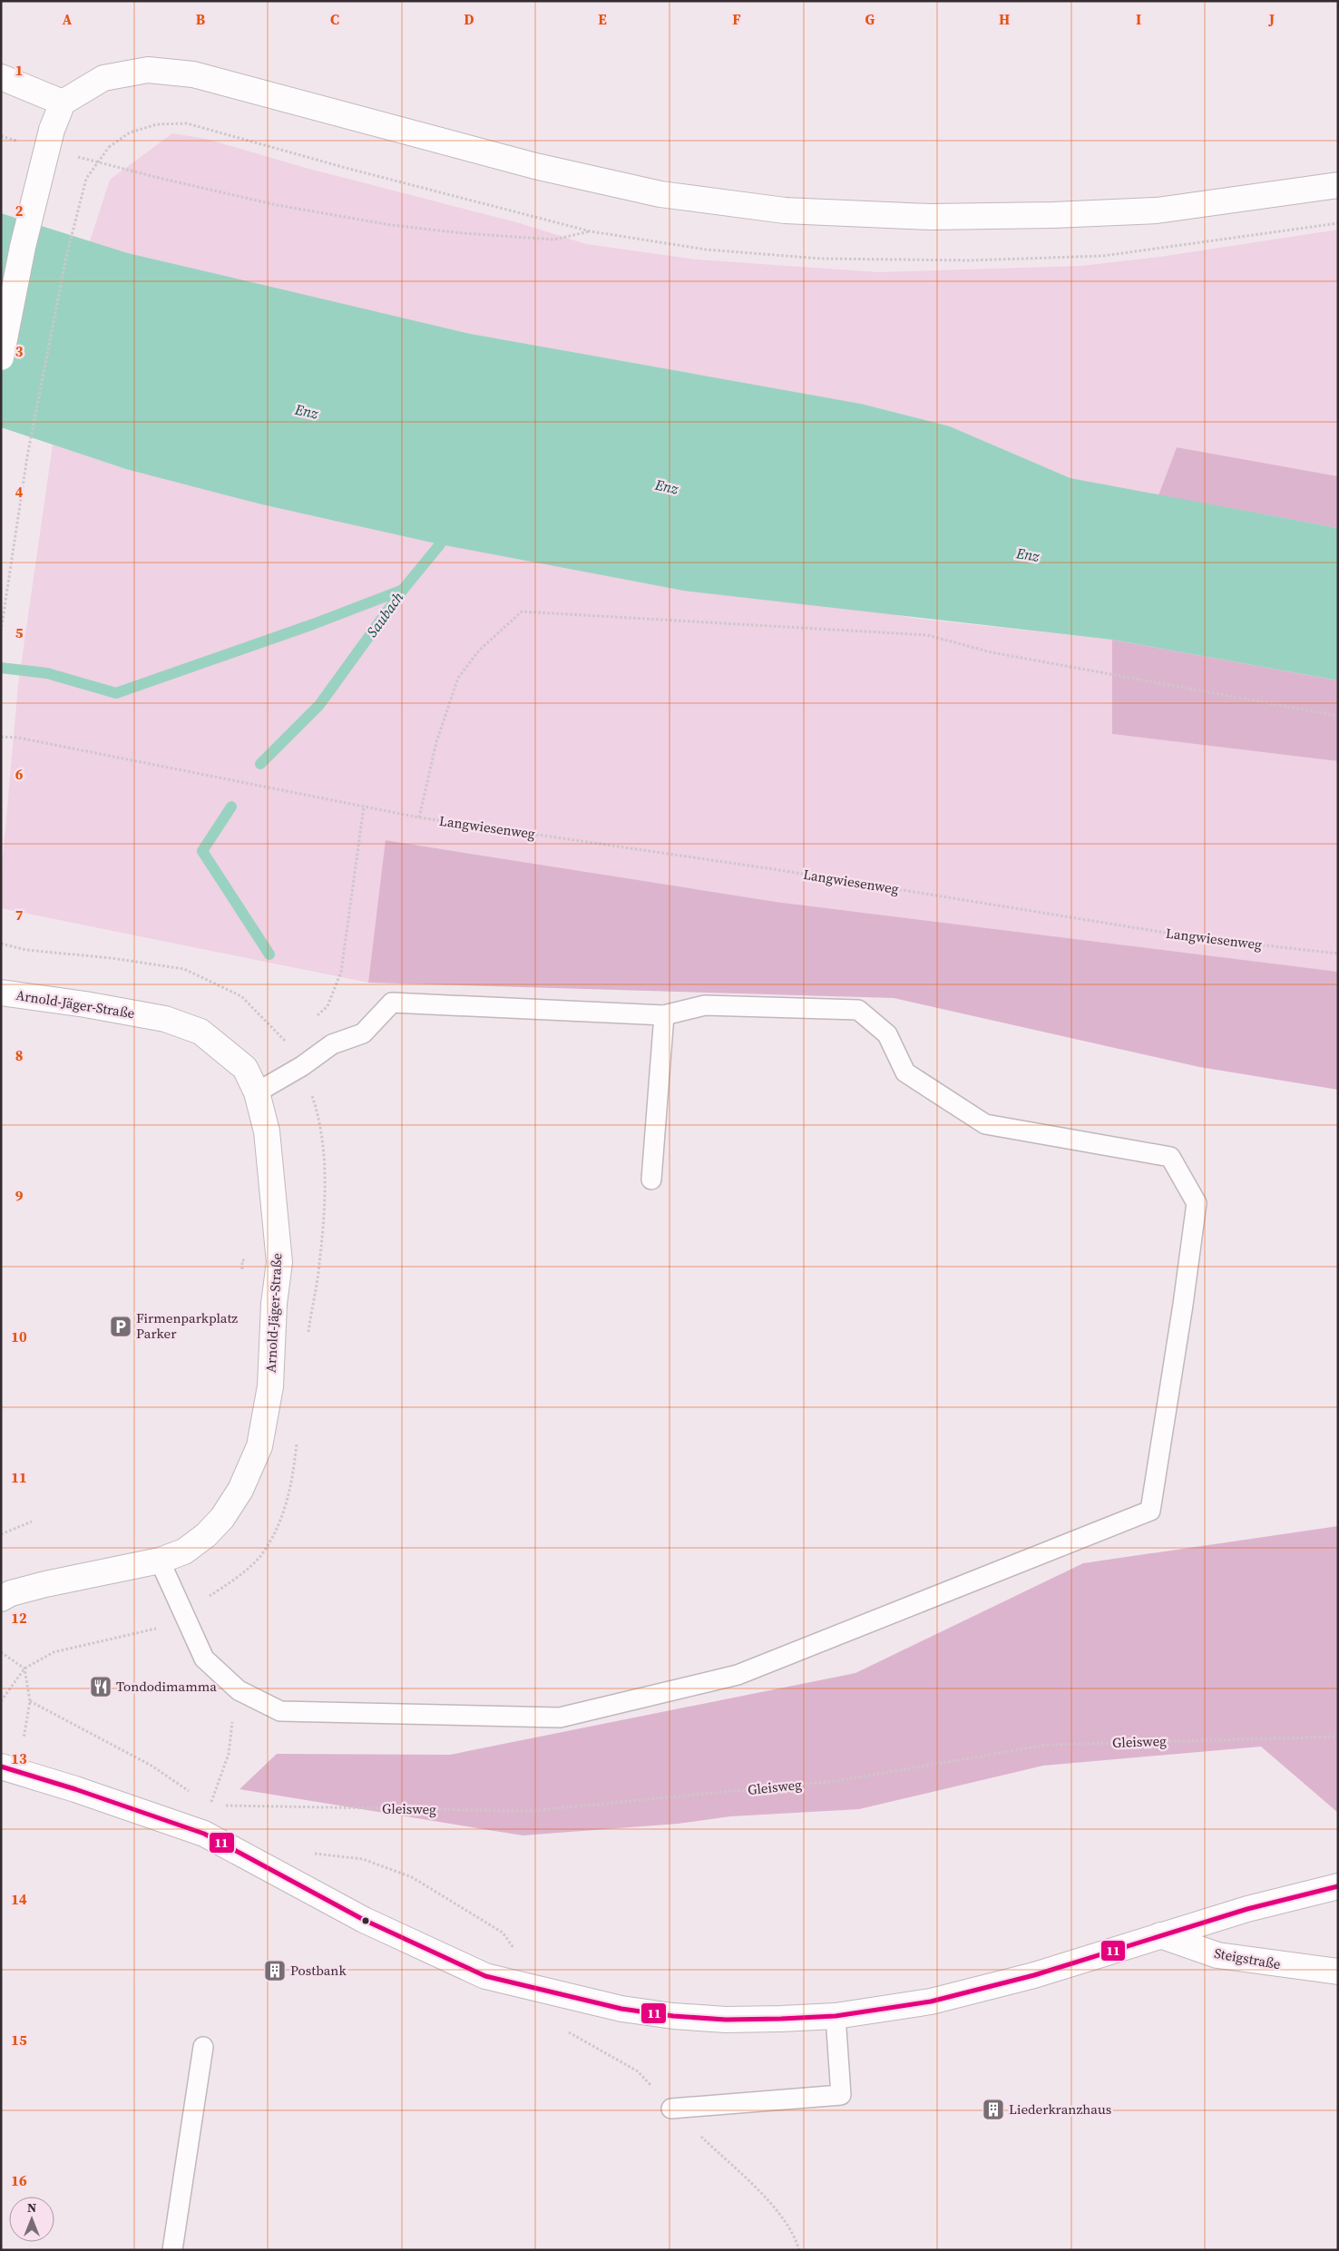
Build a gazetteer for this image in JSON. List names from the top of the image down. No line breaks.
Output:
{"streets":{"street":["Arnold-Jäger-Straße","Steigstraße"],"path":["Langwiesenweg","Gleisweg"]},"water":["Enz","Saubach"],"places":{"parking":["Firmenparkplatz Parker"],"restaurant":["Tondodimamma"],"building":["Postbank","Liederkranzhaus"]},"lines":["transit line 11"],"north":"top","grid":{"columns":["A","B","C","D","E","F","G","H","I","J"],"rows":["1","2","3","4","5","6","7","8","9","10","11","12","13","14","15","16"]}}
